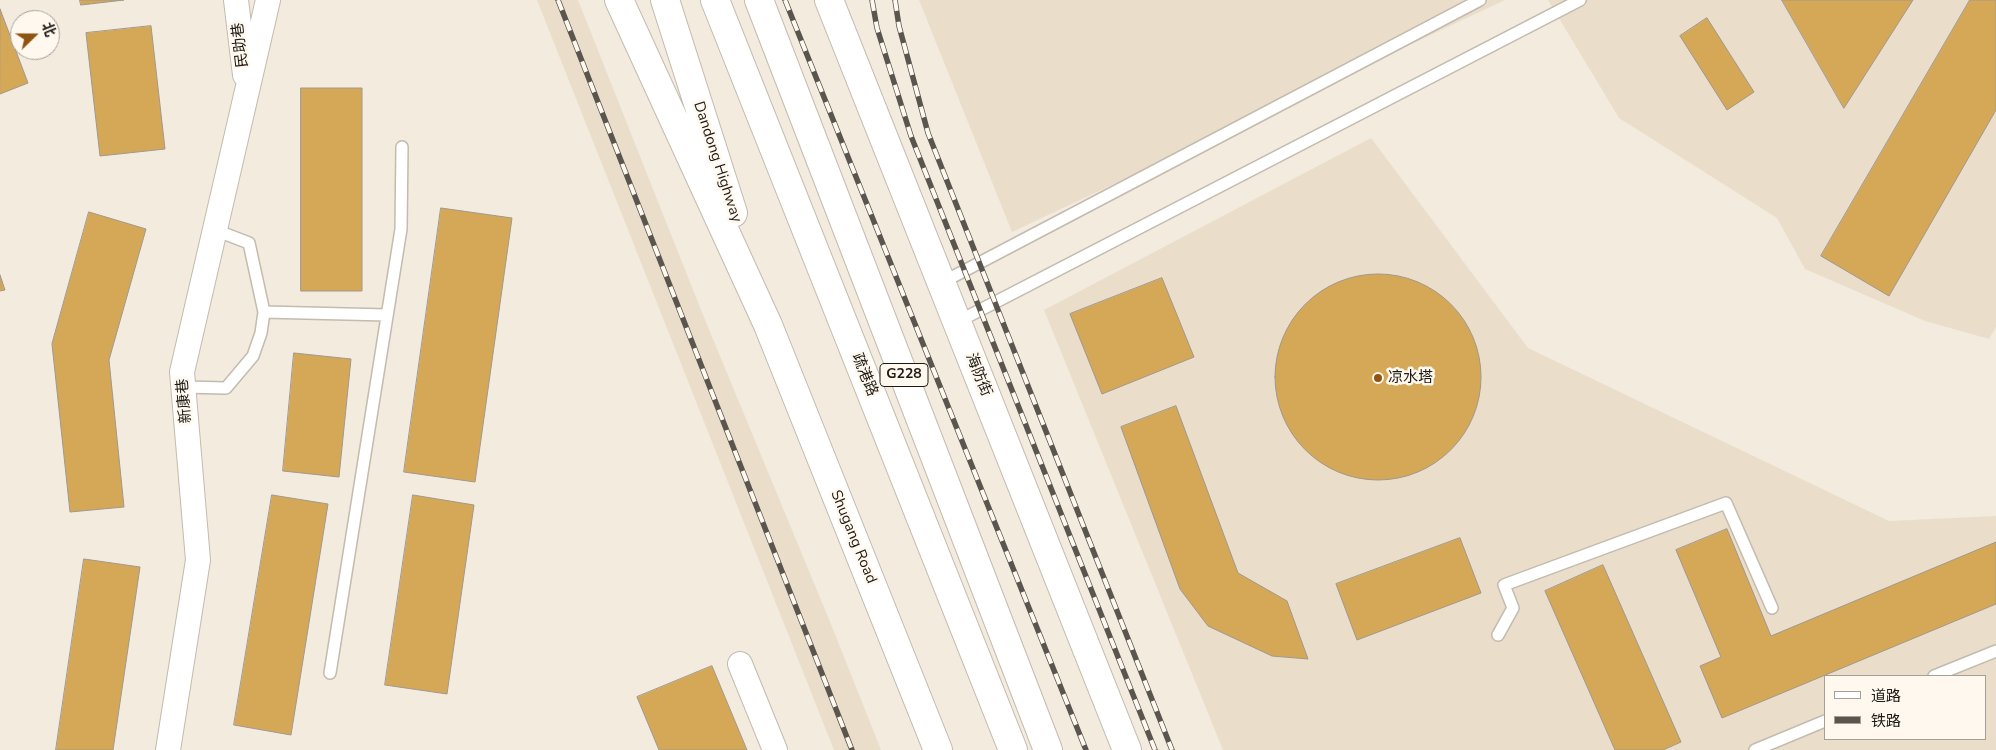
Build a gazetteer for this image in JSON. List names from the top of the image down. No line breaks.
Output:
{"streets":{"main road":["Dandong Highway","疏港路","G228","海防街","Shugang Road"],"street":["民助巷","新康巷"]},"crossings":[["民助巷","新康巷"],["Dandong Highway","Shugang Road"]],"places":["凉水塔"],"legend":["道路","铁路"],"north":"right"}
